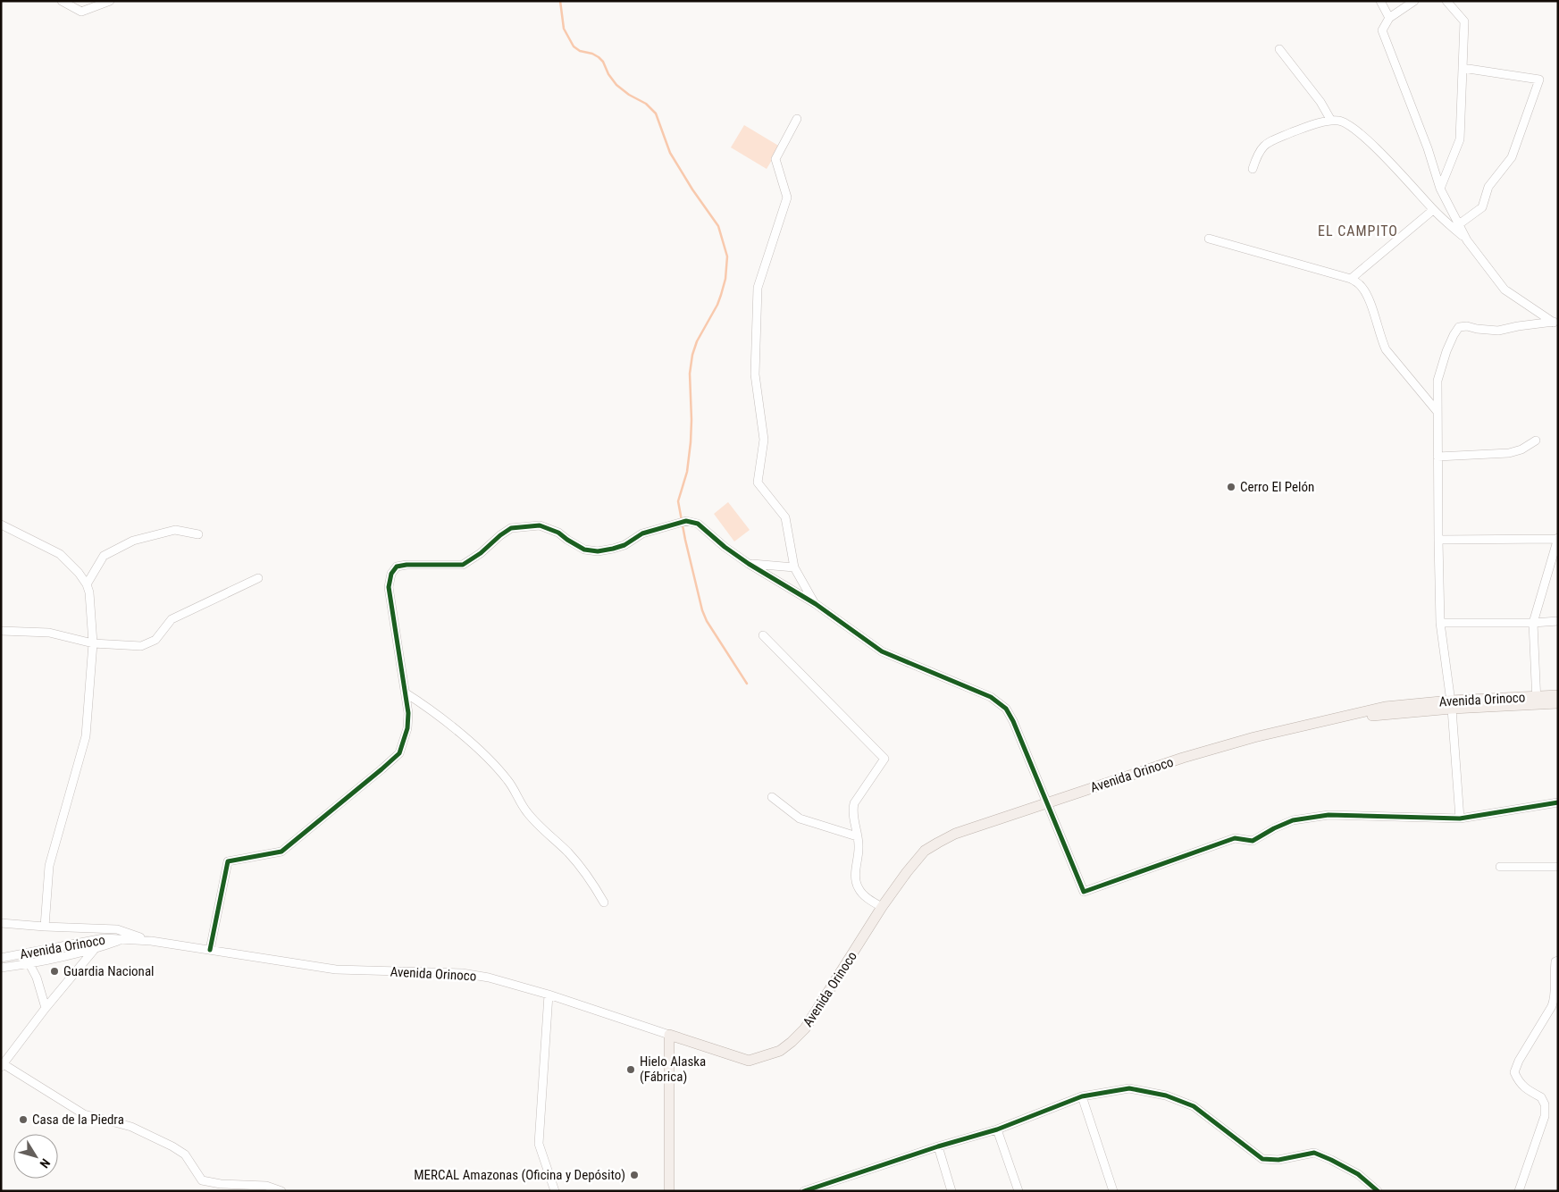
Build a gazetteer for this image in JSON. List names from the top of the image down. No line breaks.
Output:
{"streets":{"main road":["Avenida Orinoco"]},"districts":["EL CAMPITO"],"places":["Cerro El Pelón","Guardia Nacional","Hielo Alaska (Fábrica)","Casa de la Piedra","MERCAL Amazonas (Oficina y Depósito)"],"north":"bottom right"}
